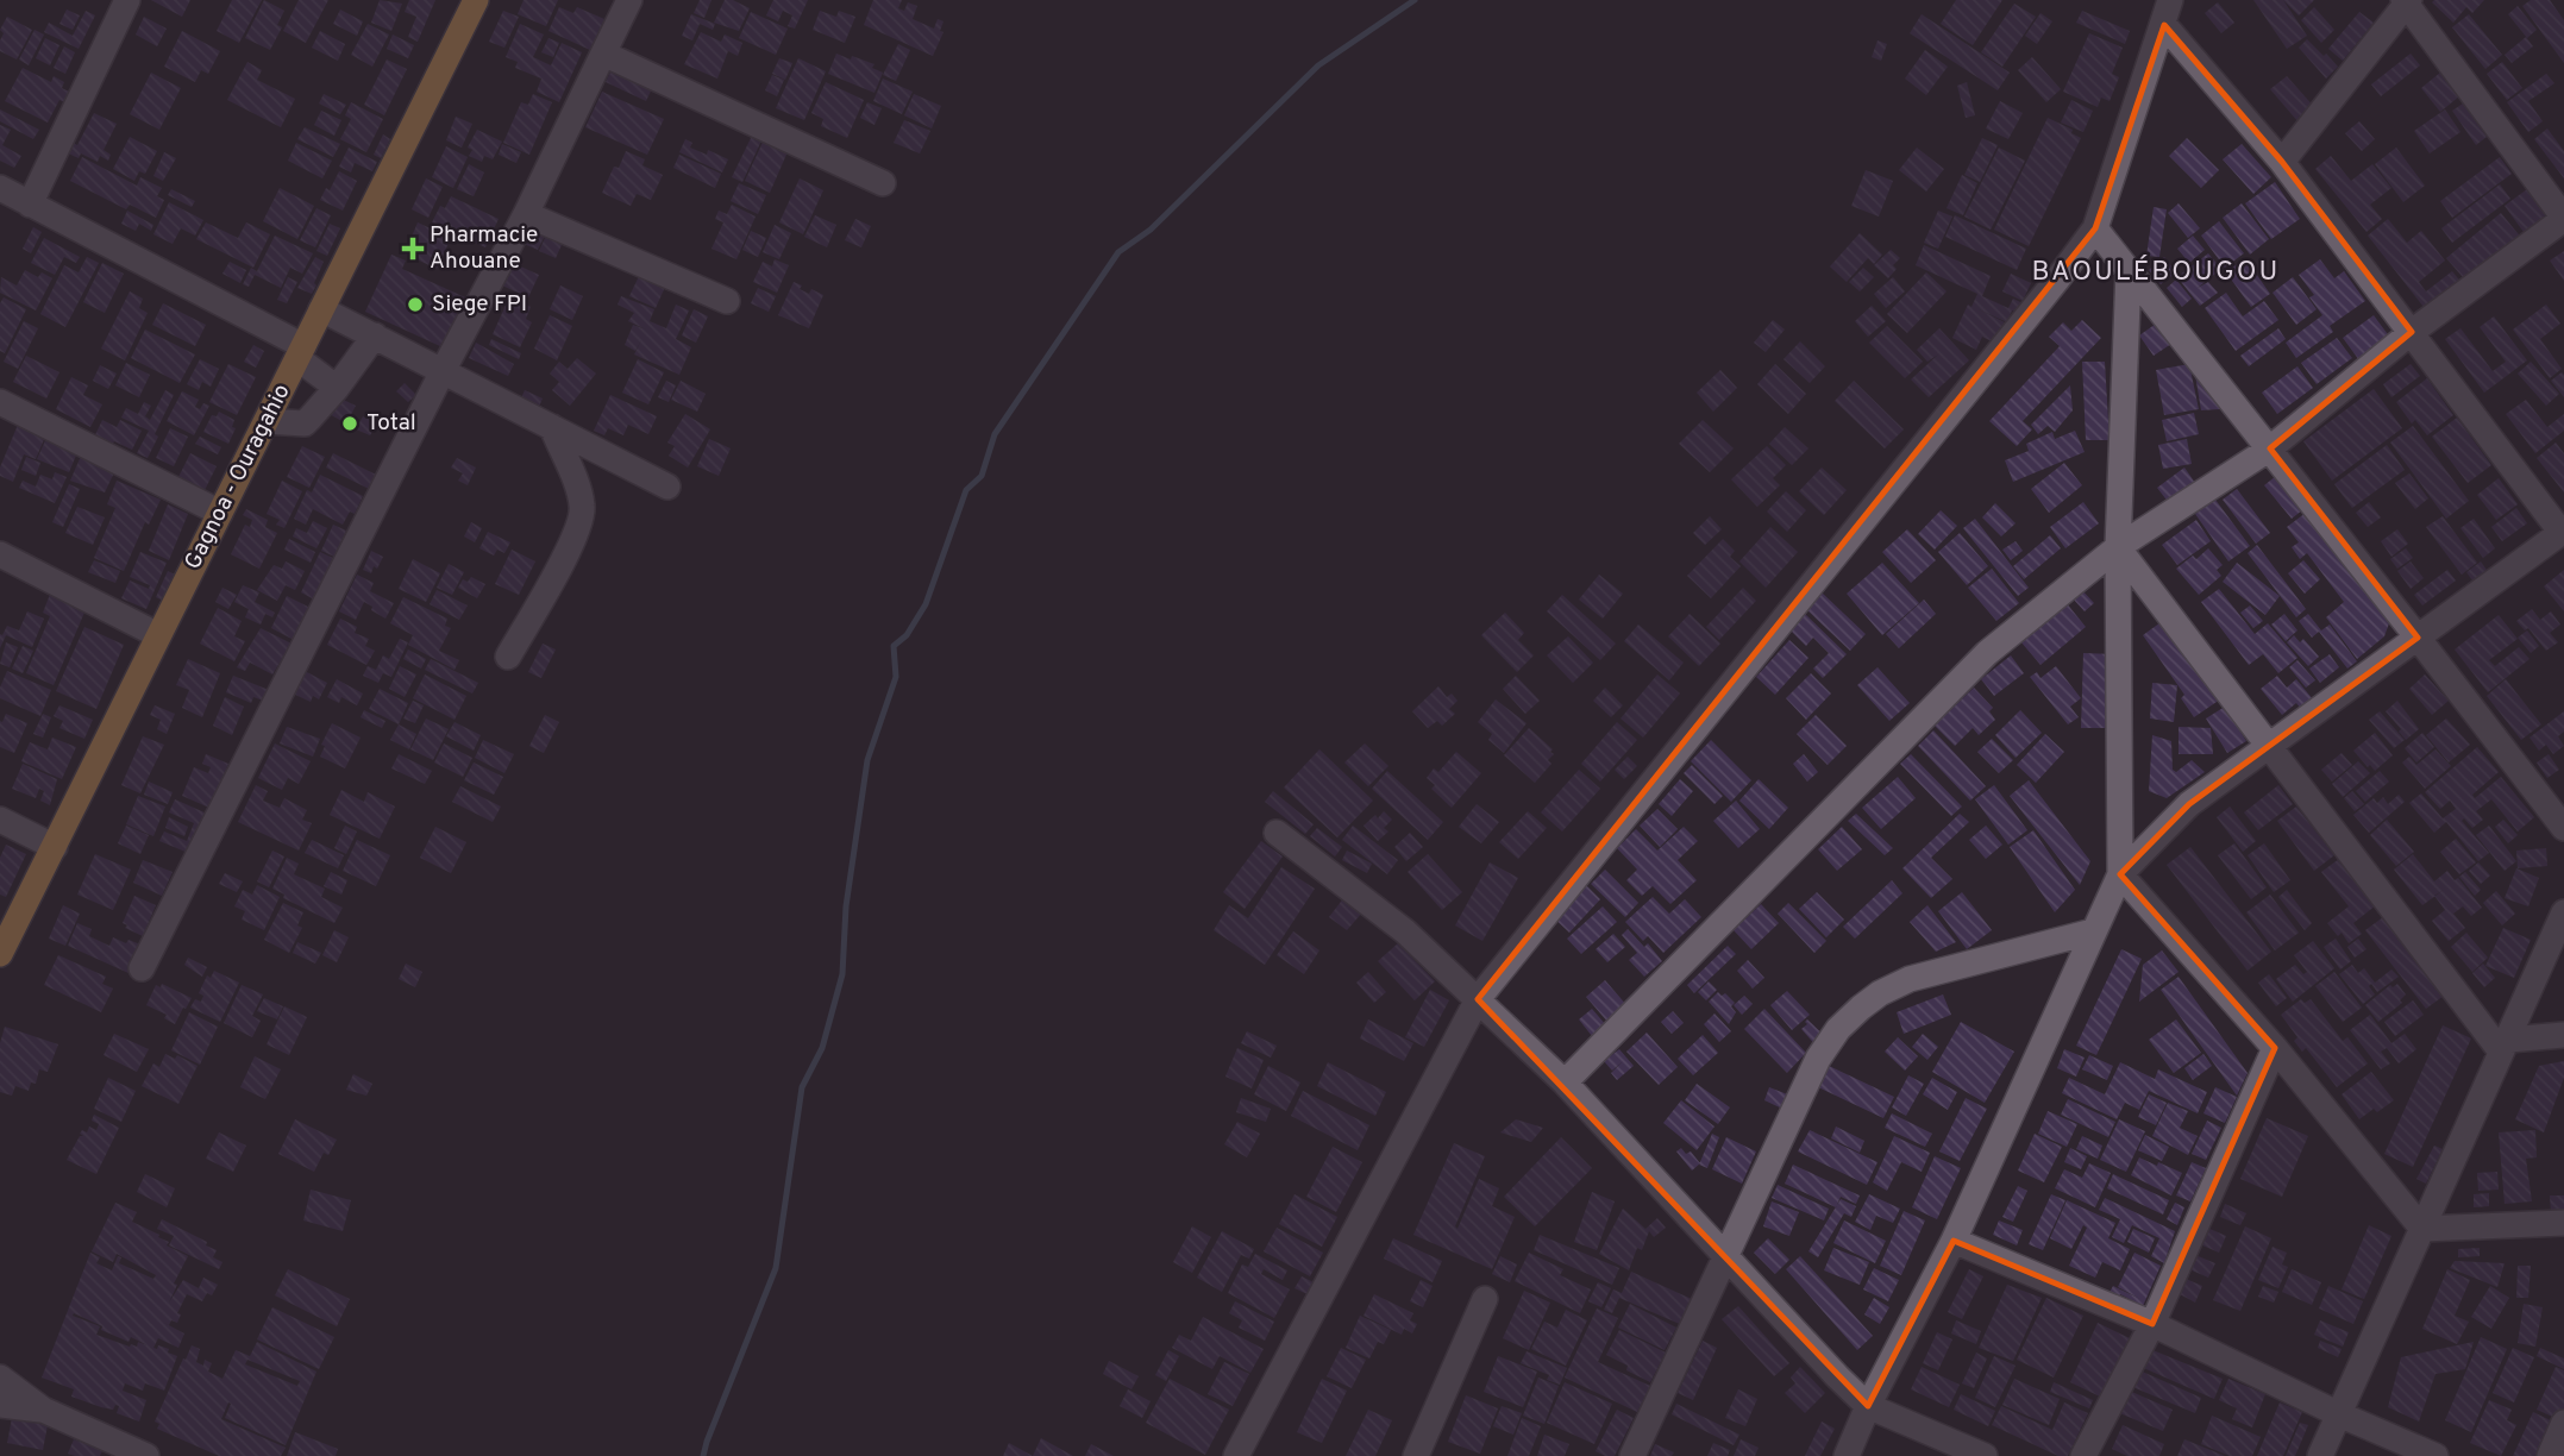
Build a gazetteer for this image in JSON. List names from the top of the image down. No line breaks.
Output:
{"streets":{"main road":["Gagnoa - Ouragahio"]},"districts":["BAOULÉBOUGOU"],"places":{"health":["Pharmacie Ahouane"],"other":["Siege FPI","Total"]}}
